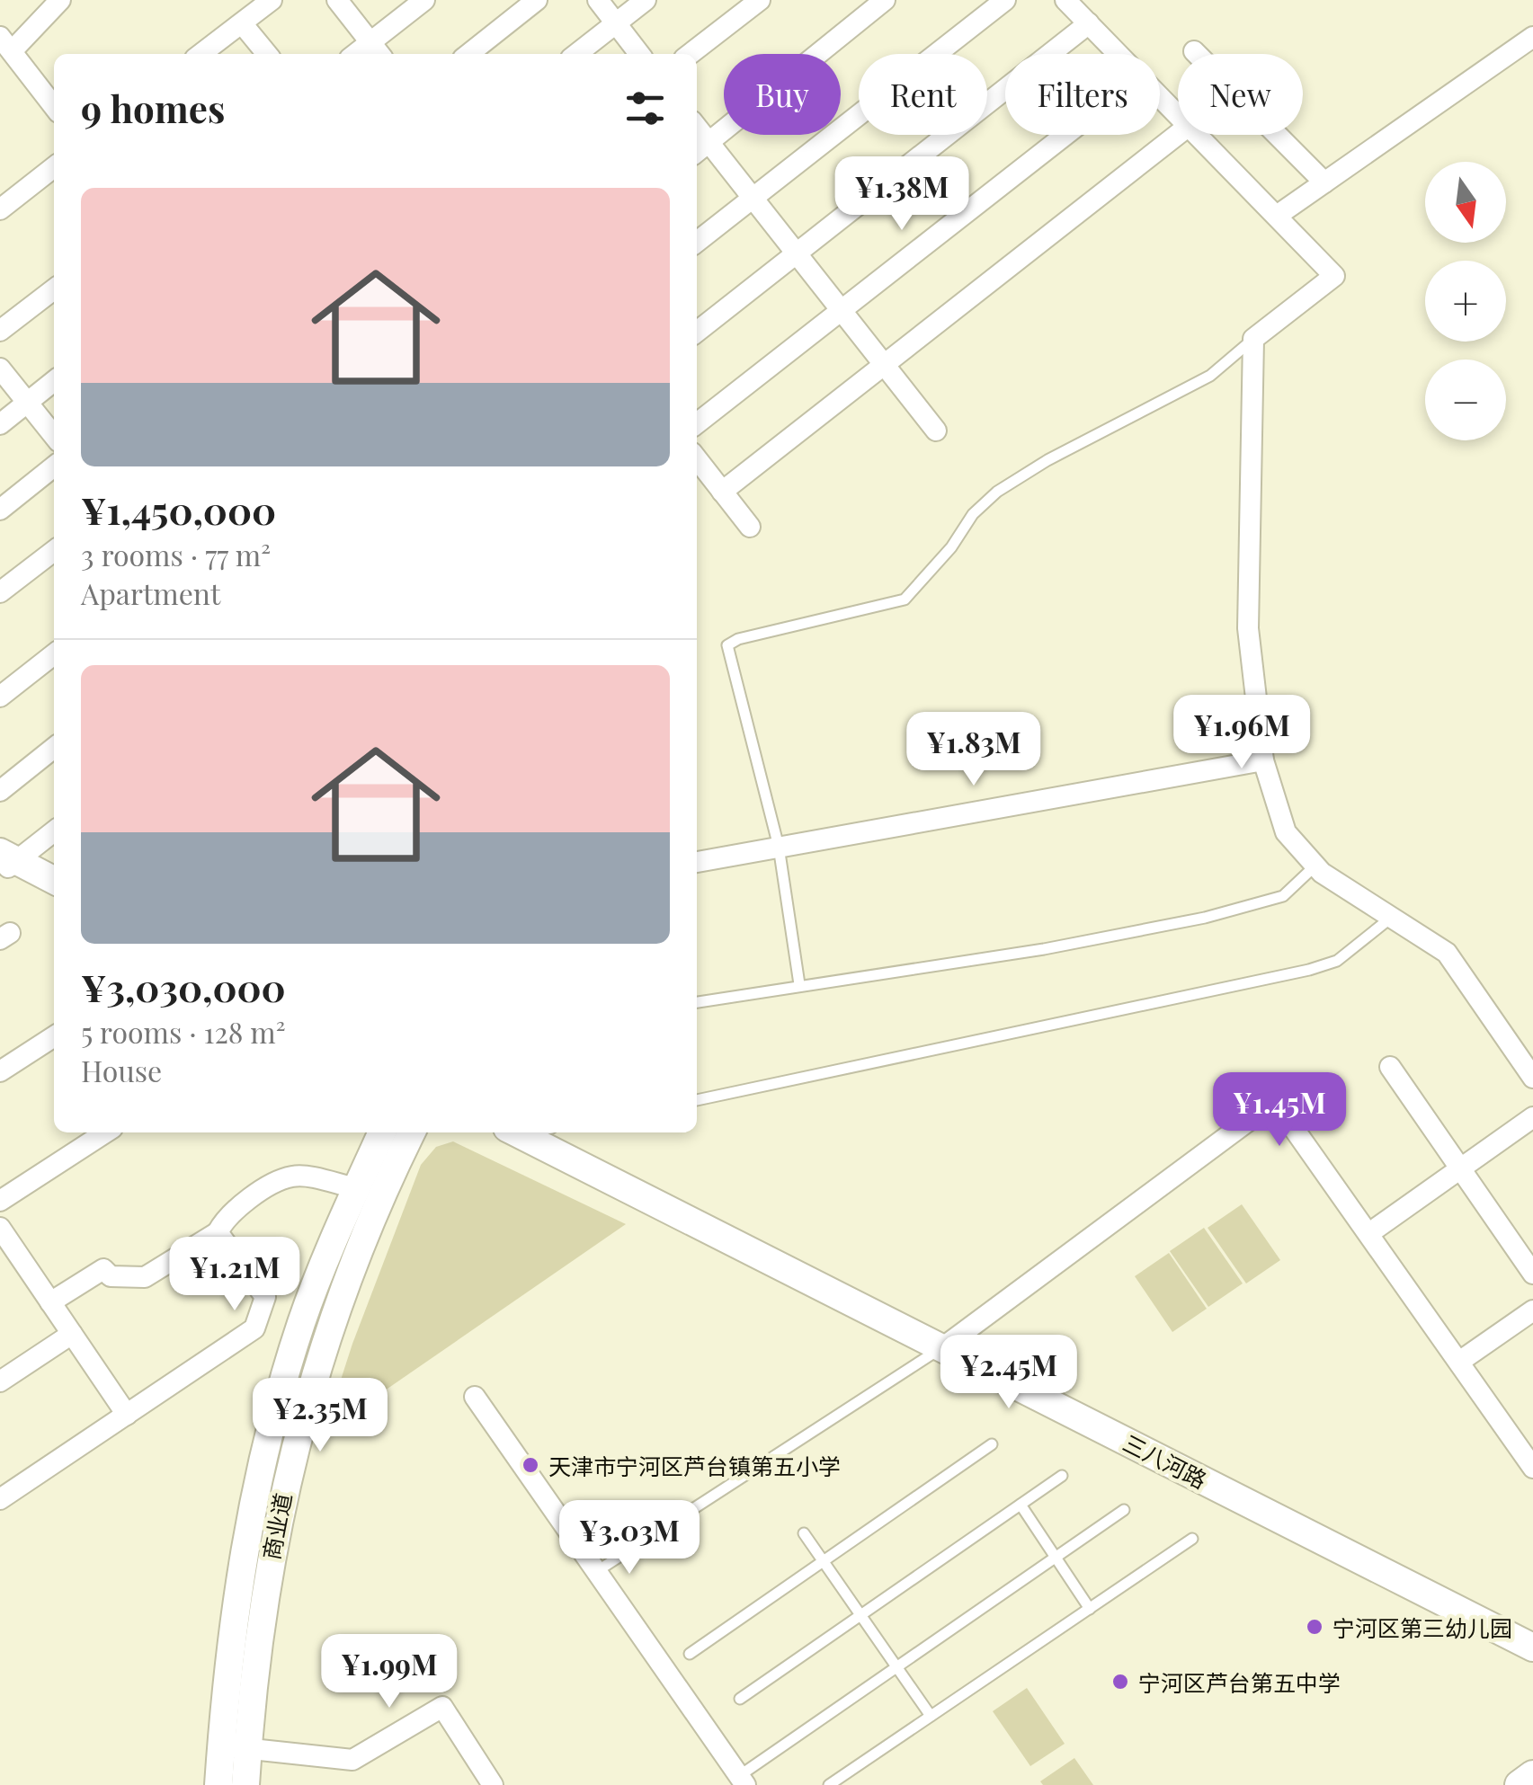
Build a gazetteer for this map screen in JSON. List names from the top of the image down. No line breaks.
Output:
{"streets":{"street":["三八河路","商业道"]},"places":["天津市宁河区芦台镇第五小学","宁河区第三幼儿园","宁河区芦台第五中学"],"north":"bottom","page":{"chip":["Buy","Rent","Filters","New"],"heading":"9 homes","price":["¥1.38M","¥1.96M","¥1.83M","¥1.45M","¥1.21M","¥2.45M","¥2.35M","¥3.03M","¥1.99M"],"map_buttons":["+","−"],"list":[{"name":"¥1,450,000","note":"3 rooms · 77 m² · Apartment"},{"name":"¥3,030,000","note":"5 rooms · 128 m² · House"}]}}
